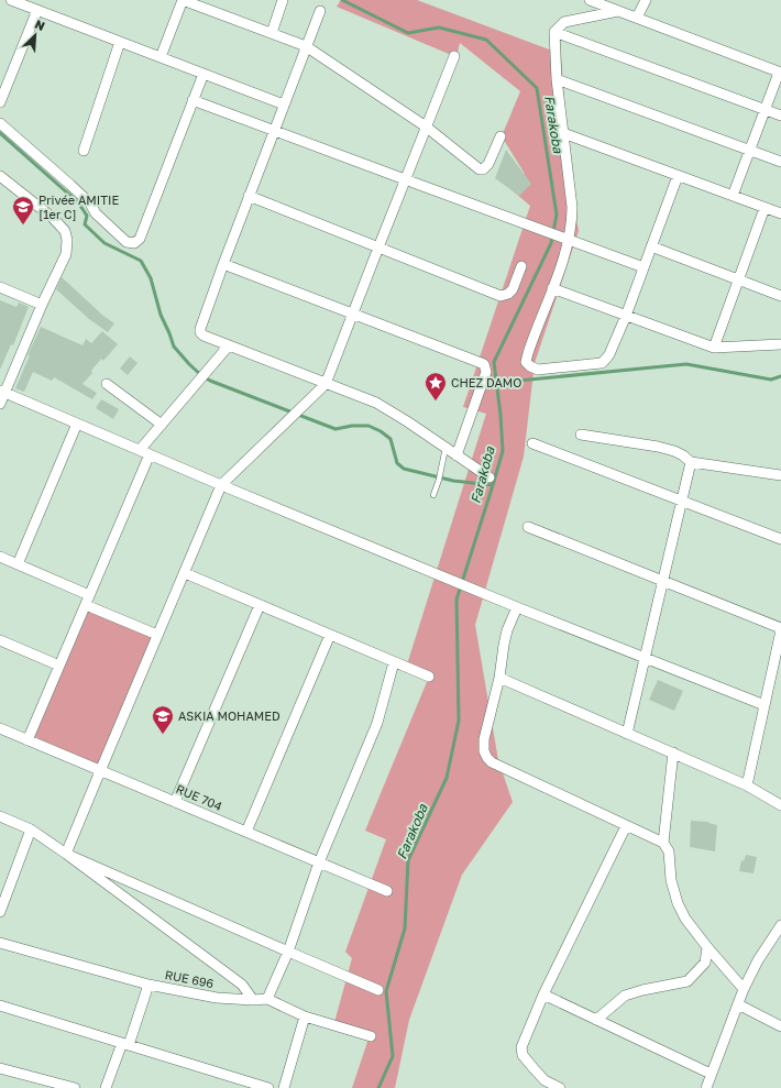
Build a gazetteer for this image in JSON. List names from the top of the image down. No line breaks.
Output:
{"streets":{"street":["RUE 704","RUE 696"]},"water":["Farakoba"],"places":{"school or university":["Privée AMITIE [1er C]","ASKIA MOHAMED"],"place":["CHEZ DAMO"]},"north":"top right"}
